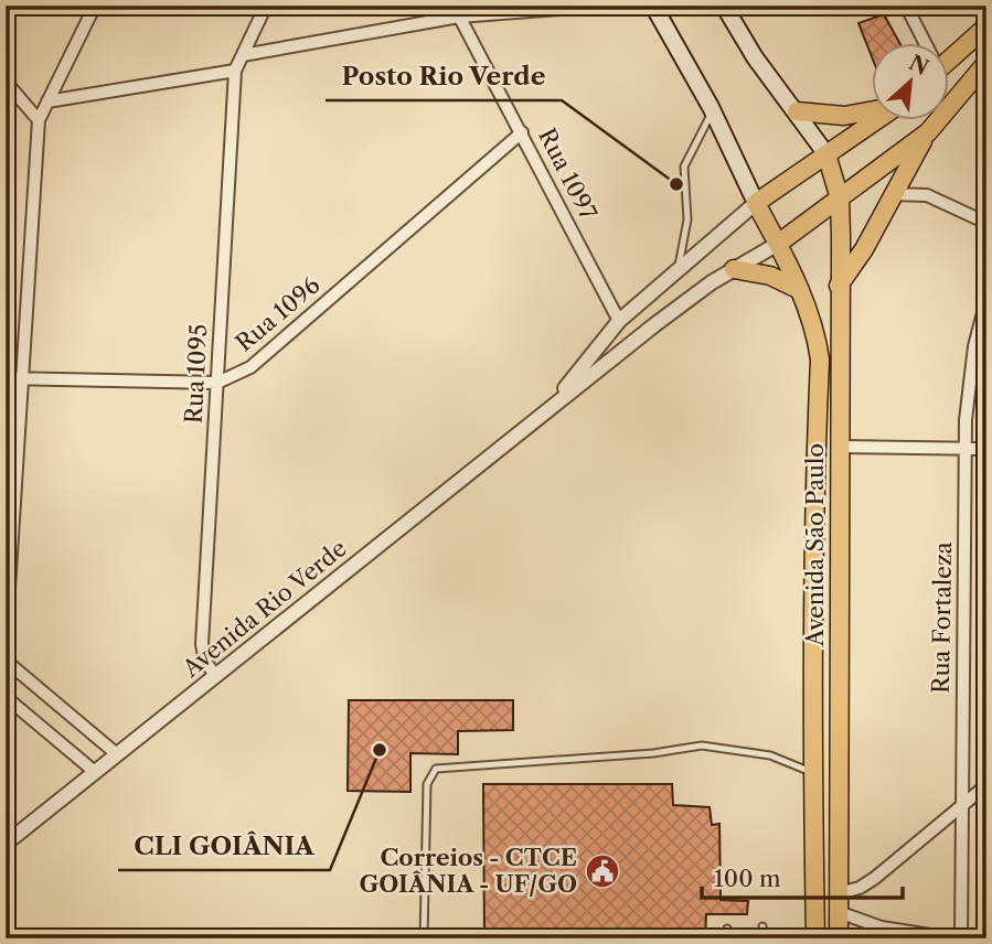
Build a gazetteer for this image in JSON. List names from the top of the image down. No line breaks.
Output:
{"streets":{"main road":["Avenida São Paulo"],"street":["Rua 1097","Rua 1096","Rua 1095","Avenida Rio Verde","Rua Fortaleza"]},"crossings":[["Rua 1097","Rua 1096"],["Rua 1097","Avenida Rio Verde"],["Rua 1096","Rua 1095"],["Rua 1095","Avenida Rio Verde"],["Avenida São Paulo","Avenida Rio Verde"]],"places":{"other":["Posto Rio Verde","CLI GOIÂNIA"],"public building":["Correios - CTCE GOIÂNIA - UF/GO"]},"scale_bar":"100 m","north":"top right"}
